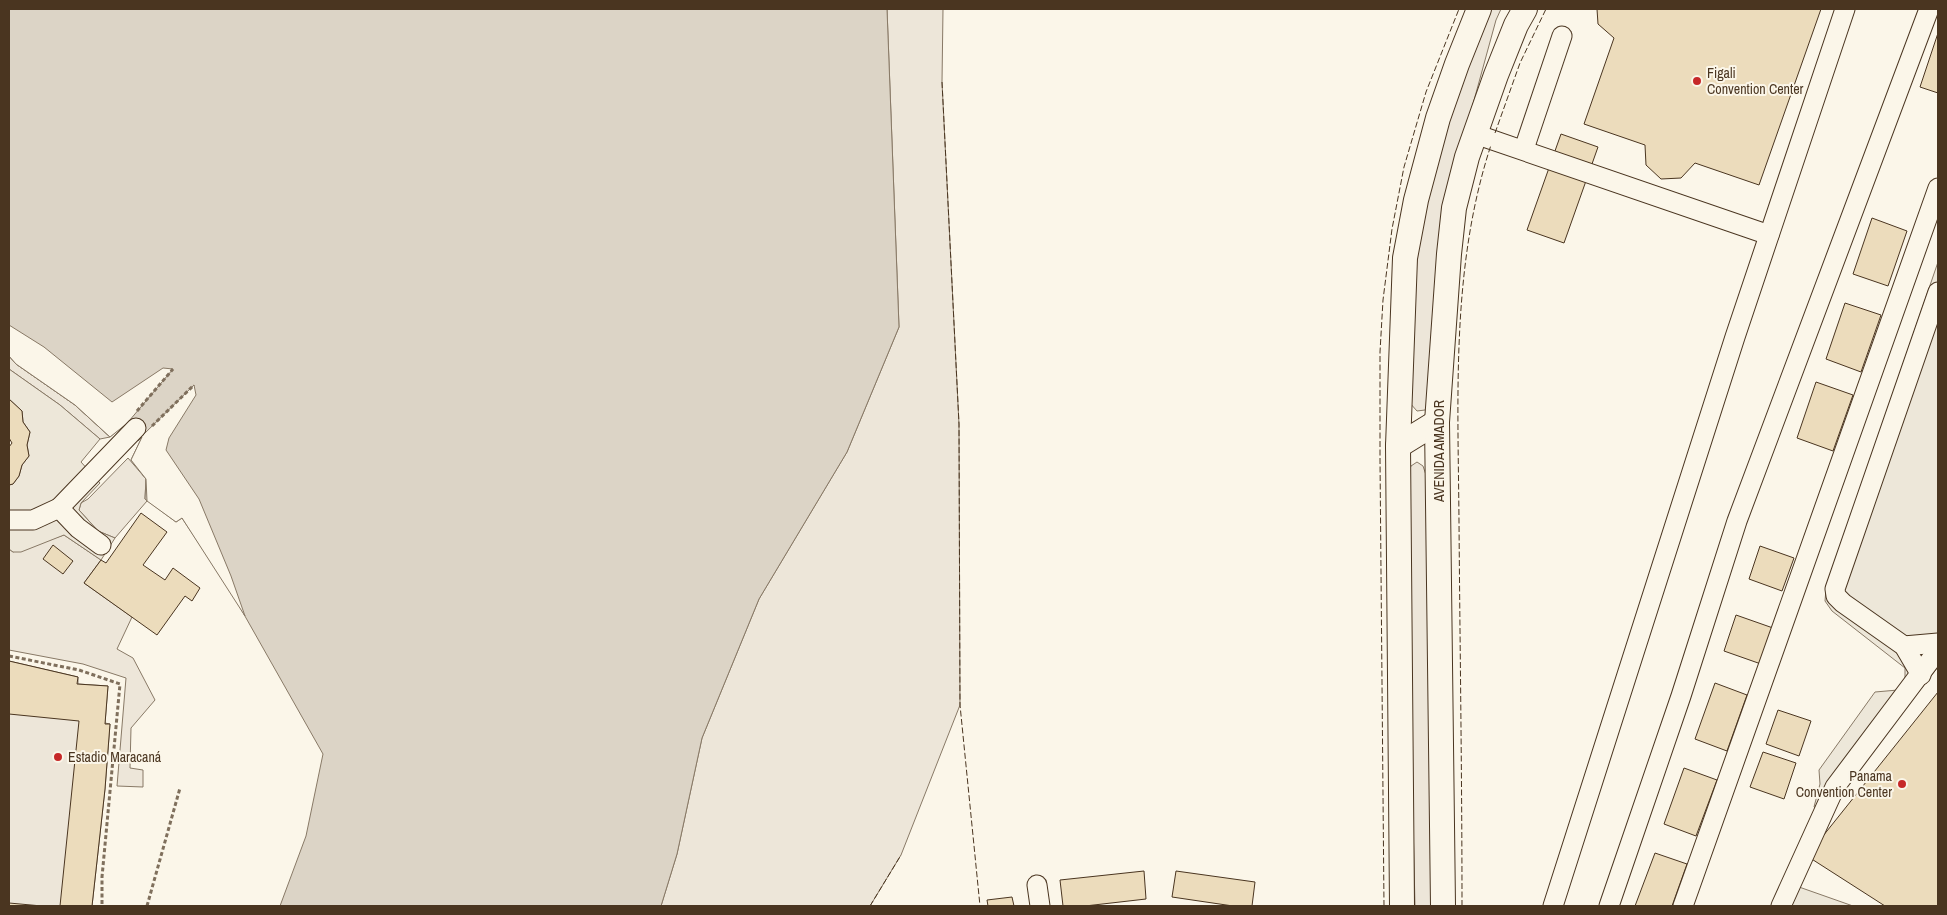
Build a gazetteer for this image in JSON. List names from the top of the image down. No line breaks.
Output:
{"streets":{"main road":["AVENIDA AMADOR"]},"places":["Figali Convention Center","Estadio Maracaná","Panama Convention Center"]}
